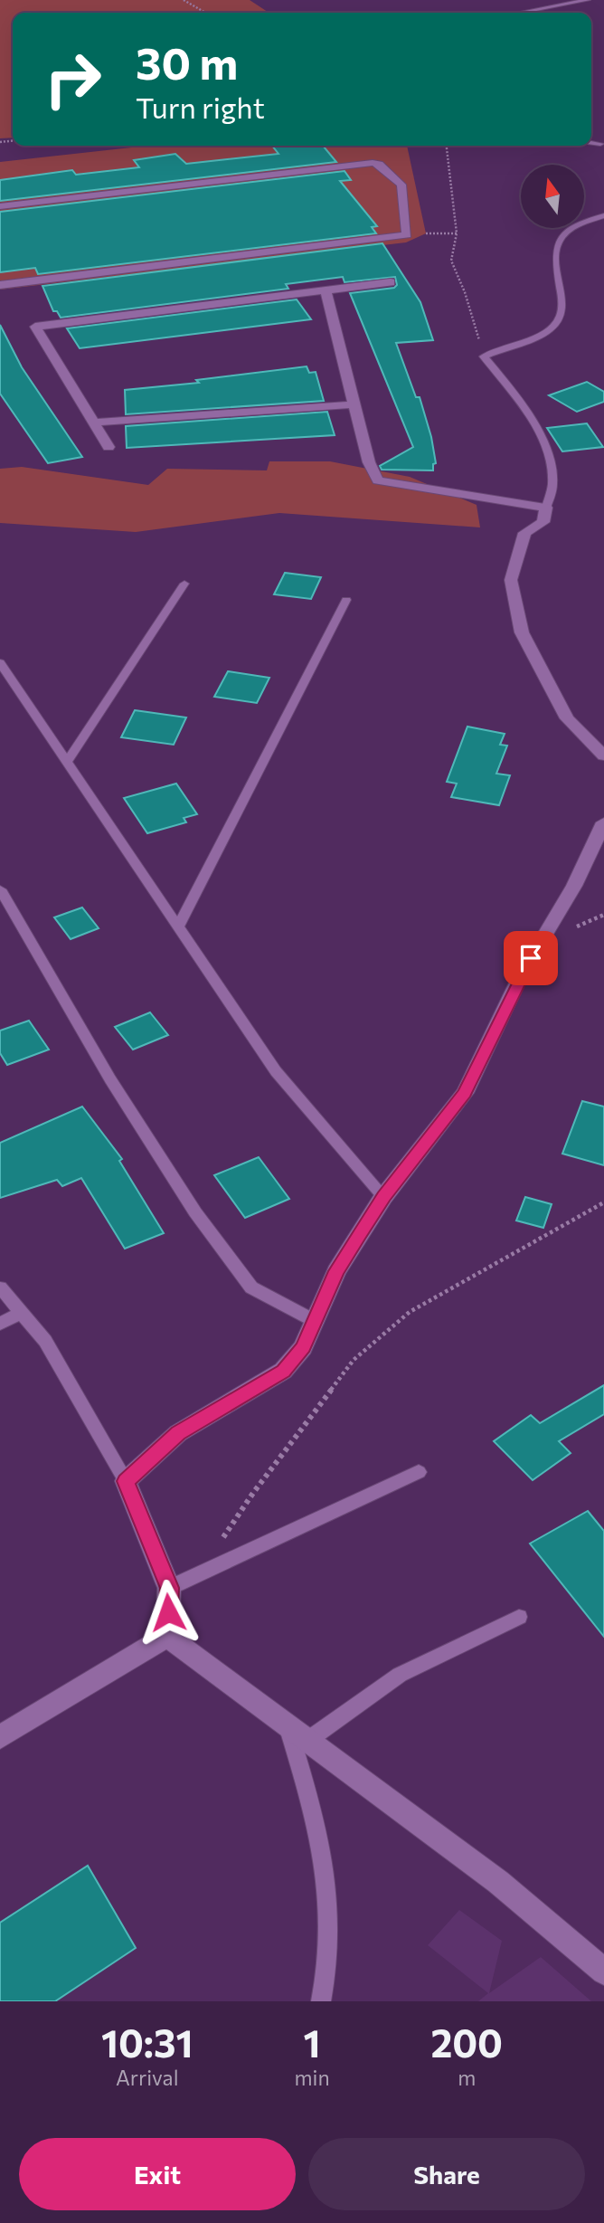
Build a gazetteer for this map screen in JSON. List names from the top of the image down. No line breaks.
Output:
{"north":"top","page":{"turn":["30 m","Turn right"],"eta":["10:31","Arrival","1","min","200","m"],"buttons":["Exit","Share"]}}
